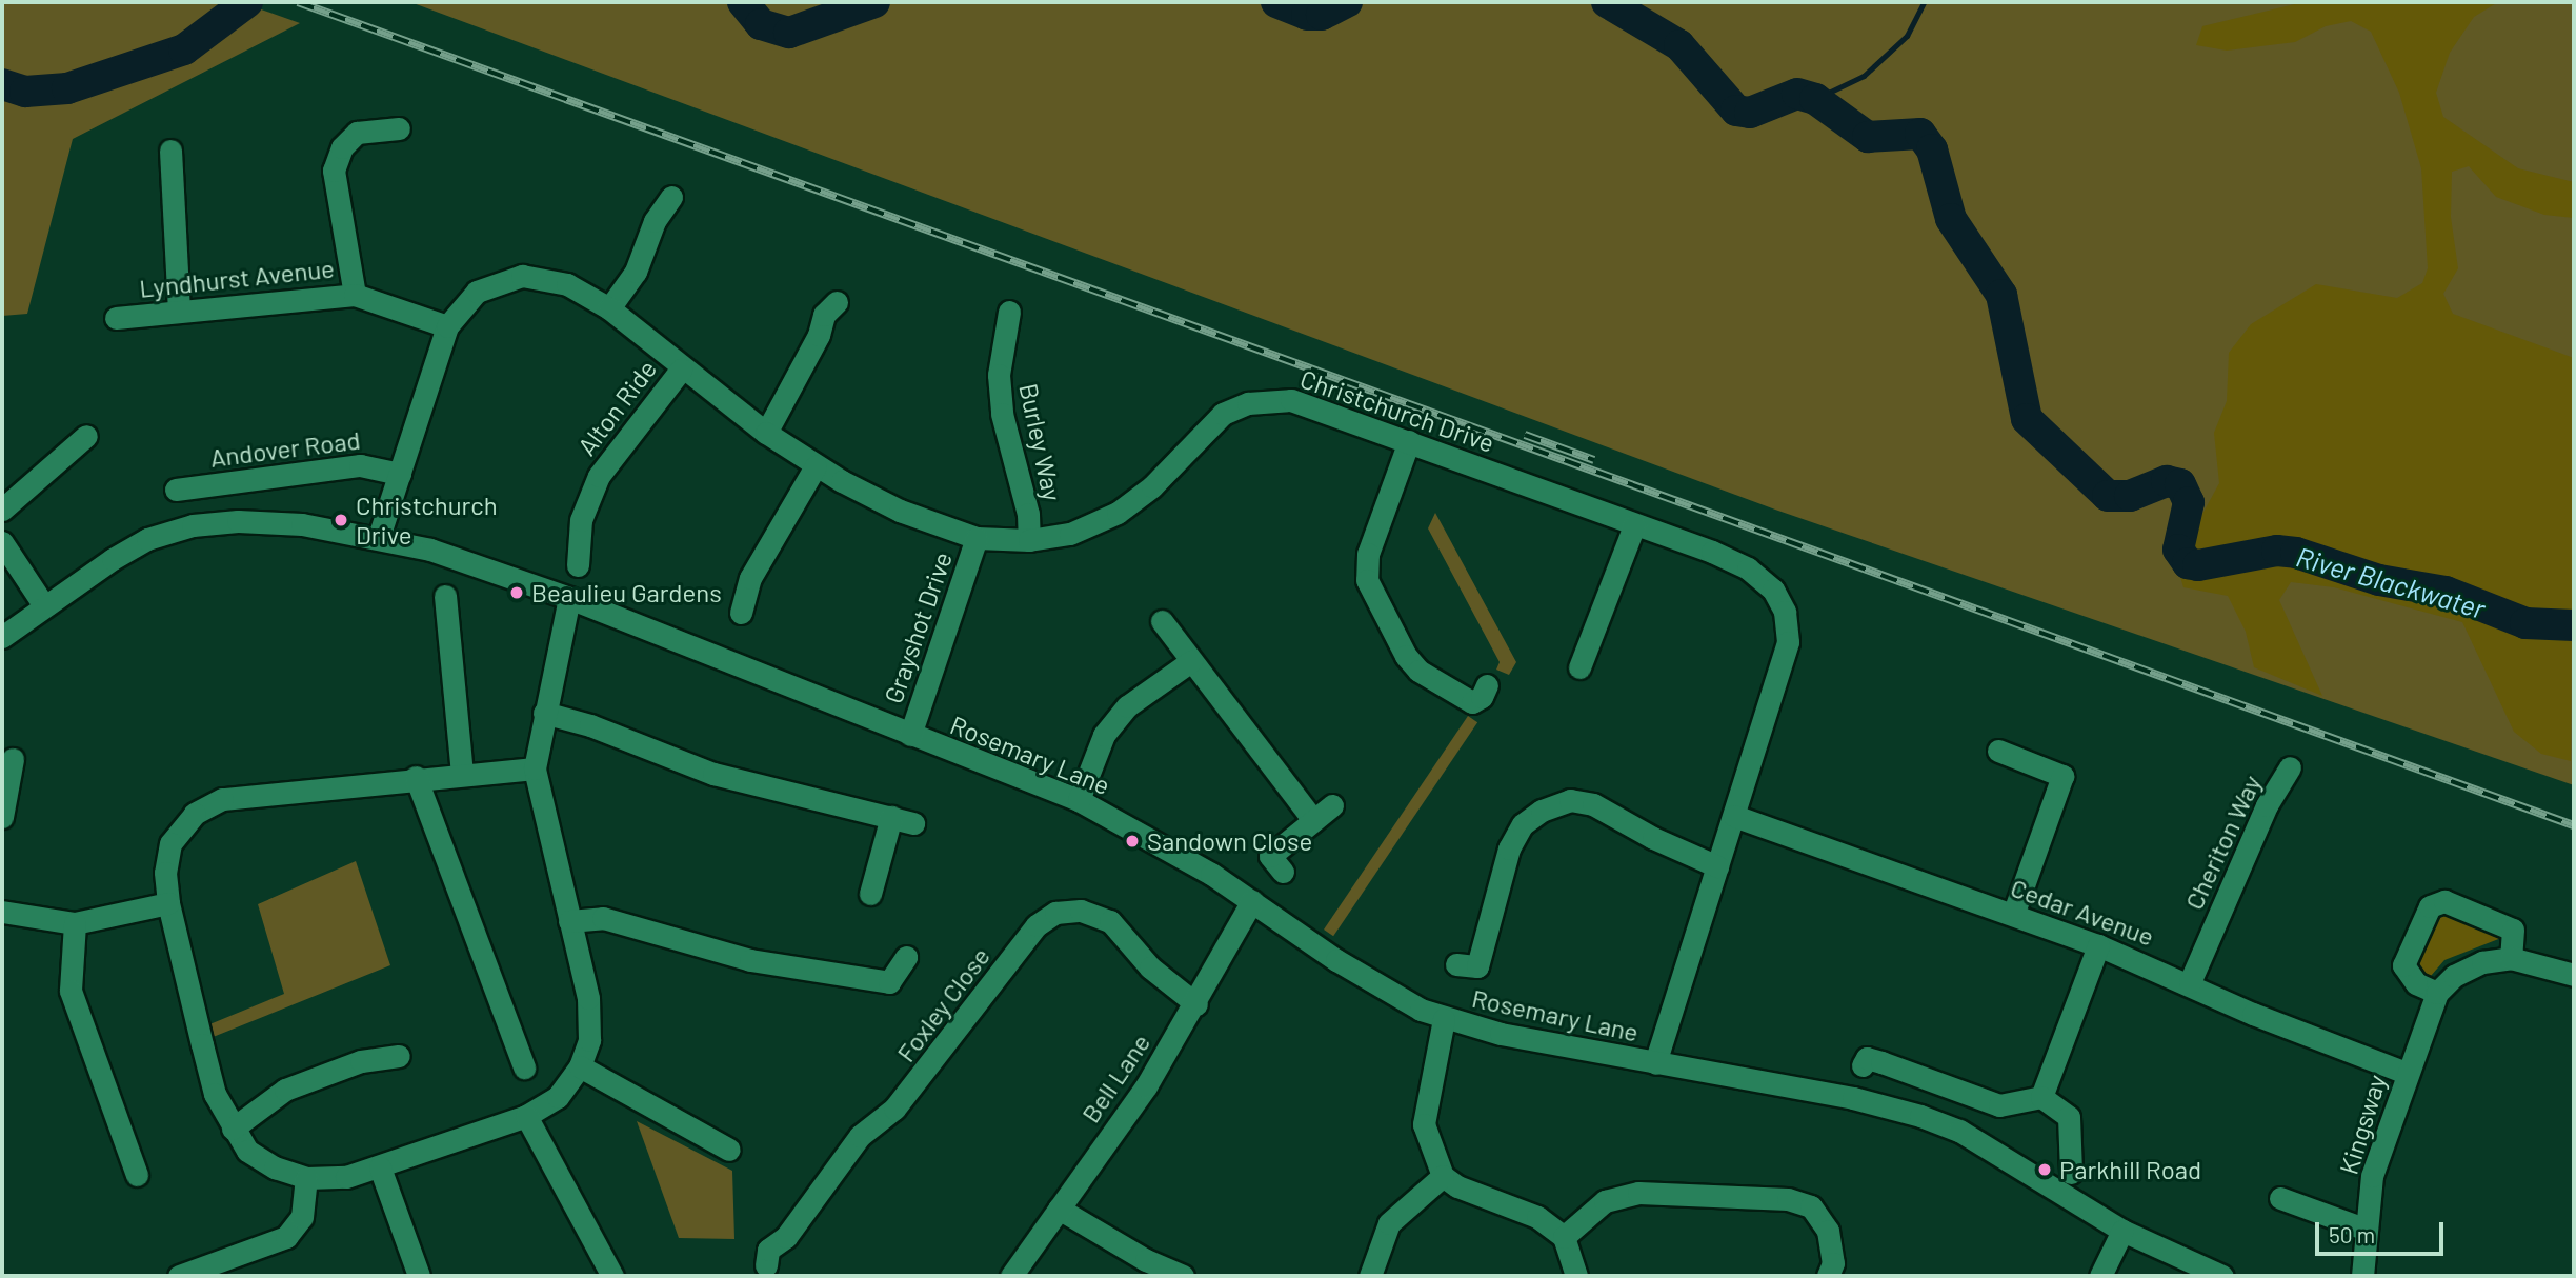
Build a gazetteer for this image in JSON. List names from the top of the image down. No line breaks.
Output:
{"streets":{"street":["Lyndhurst Avenue","Alton Ride","Christchurch Drive","Burley Way","Andover Road","Grayshot Drive","Rosemary Lane","Cheriton Way","Cedar Avenue","Foxley Close","Bell Lane","Kingsway"]},"crossings":[["Lyndhurst Avenue","Christchurch Drive"],["Alton Ride","Christchurch Drive"],["Christchurch Drive","Burley Way"],["Christchurch Drive","Andover Road"],["Christchurch Drive","Grayshot Drive"],["Christchurch Drive","Rosemary Lane"],["Christchurch Drive","Cedar Avenue"],["Grayshot Drive","Rosemary Lane"],["Rosemary Lane","Bell Lane"],["Cheriton Way","Cedar Avenue"],["Cedar Avenue","Kingsway"],["Foxley Close","Bell Lane"]],"water":["River Blackwater"],"places":["Christchurch Drive","Beaulieu Gardens","Sandown Close","Parkhill Road"],"scale_bar":"50 m"}
